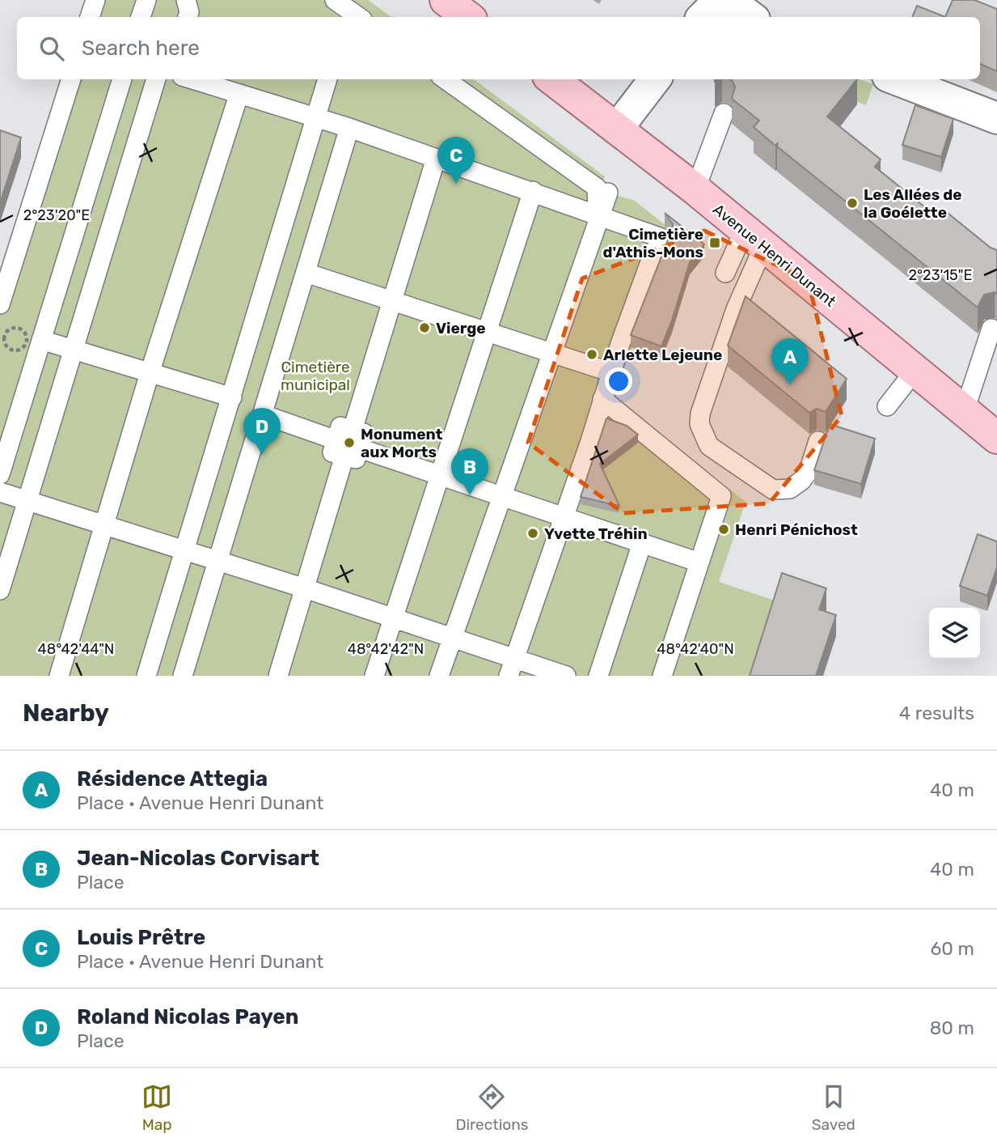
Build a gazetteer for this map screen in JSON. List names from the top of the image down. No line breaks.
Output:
{"streets":{"main road":["Avenue Henri Dunant"]},"parks":["Cimetière municipal"],"places":{"other":["Les Allées de la Goélette","Vierge","Arlette Lejeune","Monument aux Morts","Henri Pénichost","Yvette Tréhin"],"transit":["Cimetière d'Athis-Mons"]},"page":{"search":"Search here","pins":["C","A","D","B"],"heading":["Nearby","4 results"],"list":[{"mark":"A","name":"Résidence Attegia","note":"Place · Avenue Henri Dunant","value":"40 m"},{"mark":"B","name":"Jean-Nicolas Corvisart","note":"Place","value":"40 m"},{"mark":"C","name":"Louis Prêtre","note":"Place · Avenue Henri Dunant","value":"60 m"},{"mark":"D","name":"Roland Nicolas Payen","note":"Place","value":"80 m"}],"nav":["Map","Directions","Saved"]},"coordinates":["2°23'20\"E","2°23'15\"E","48°42'44\"N","48°42'42\"N","48°42'40\"N"]}
